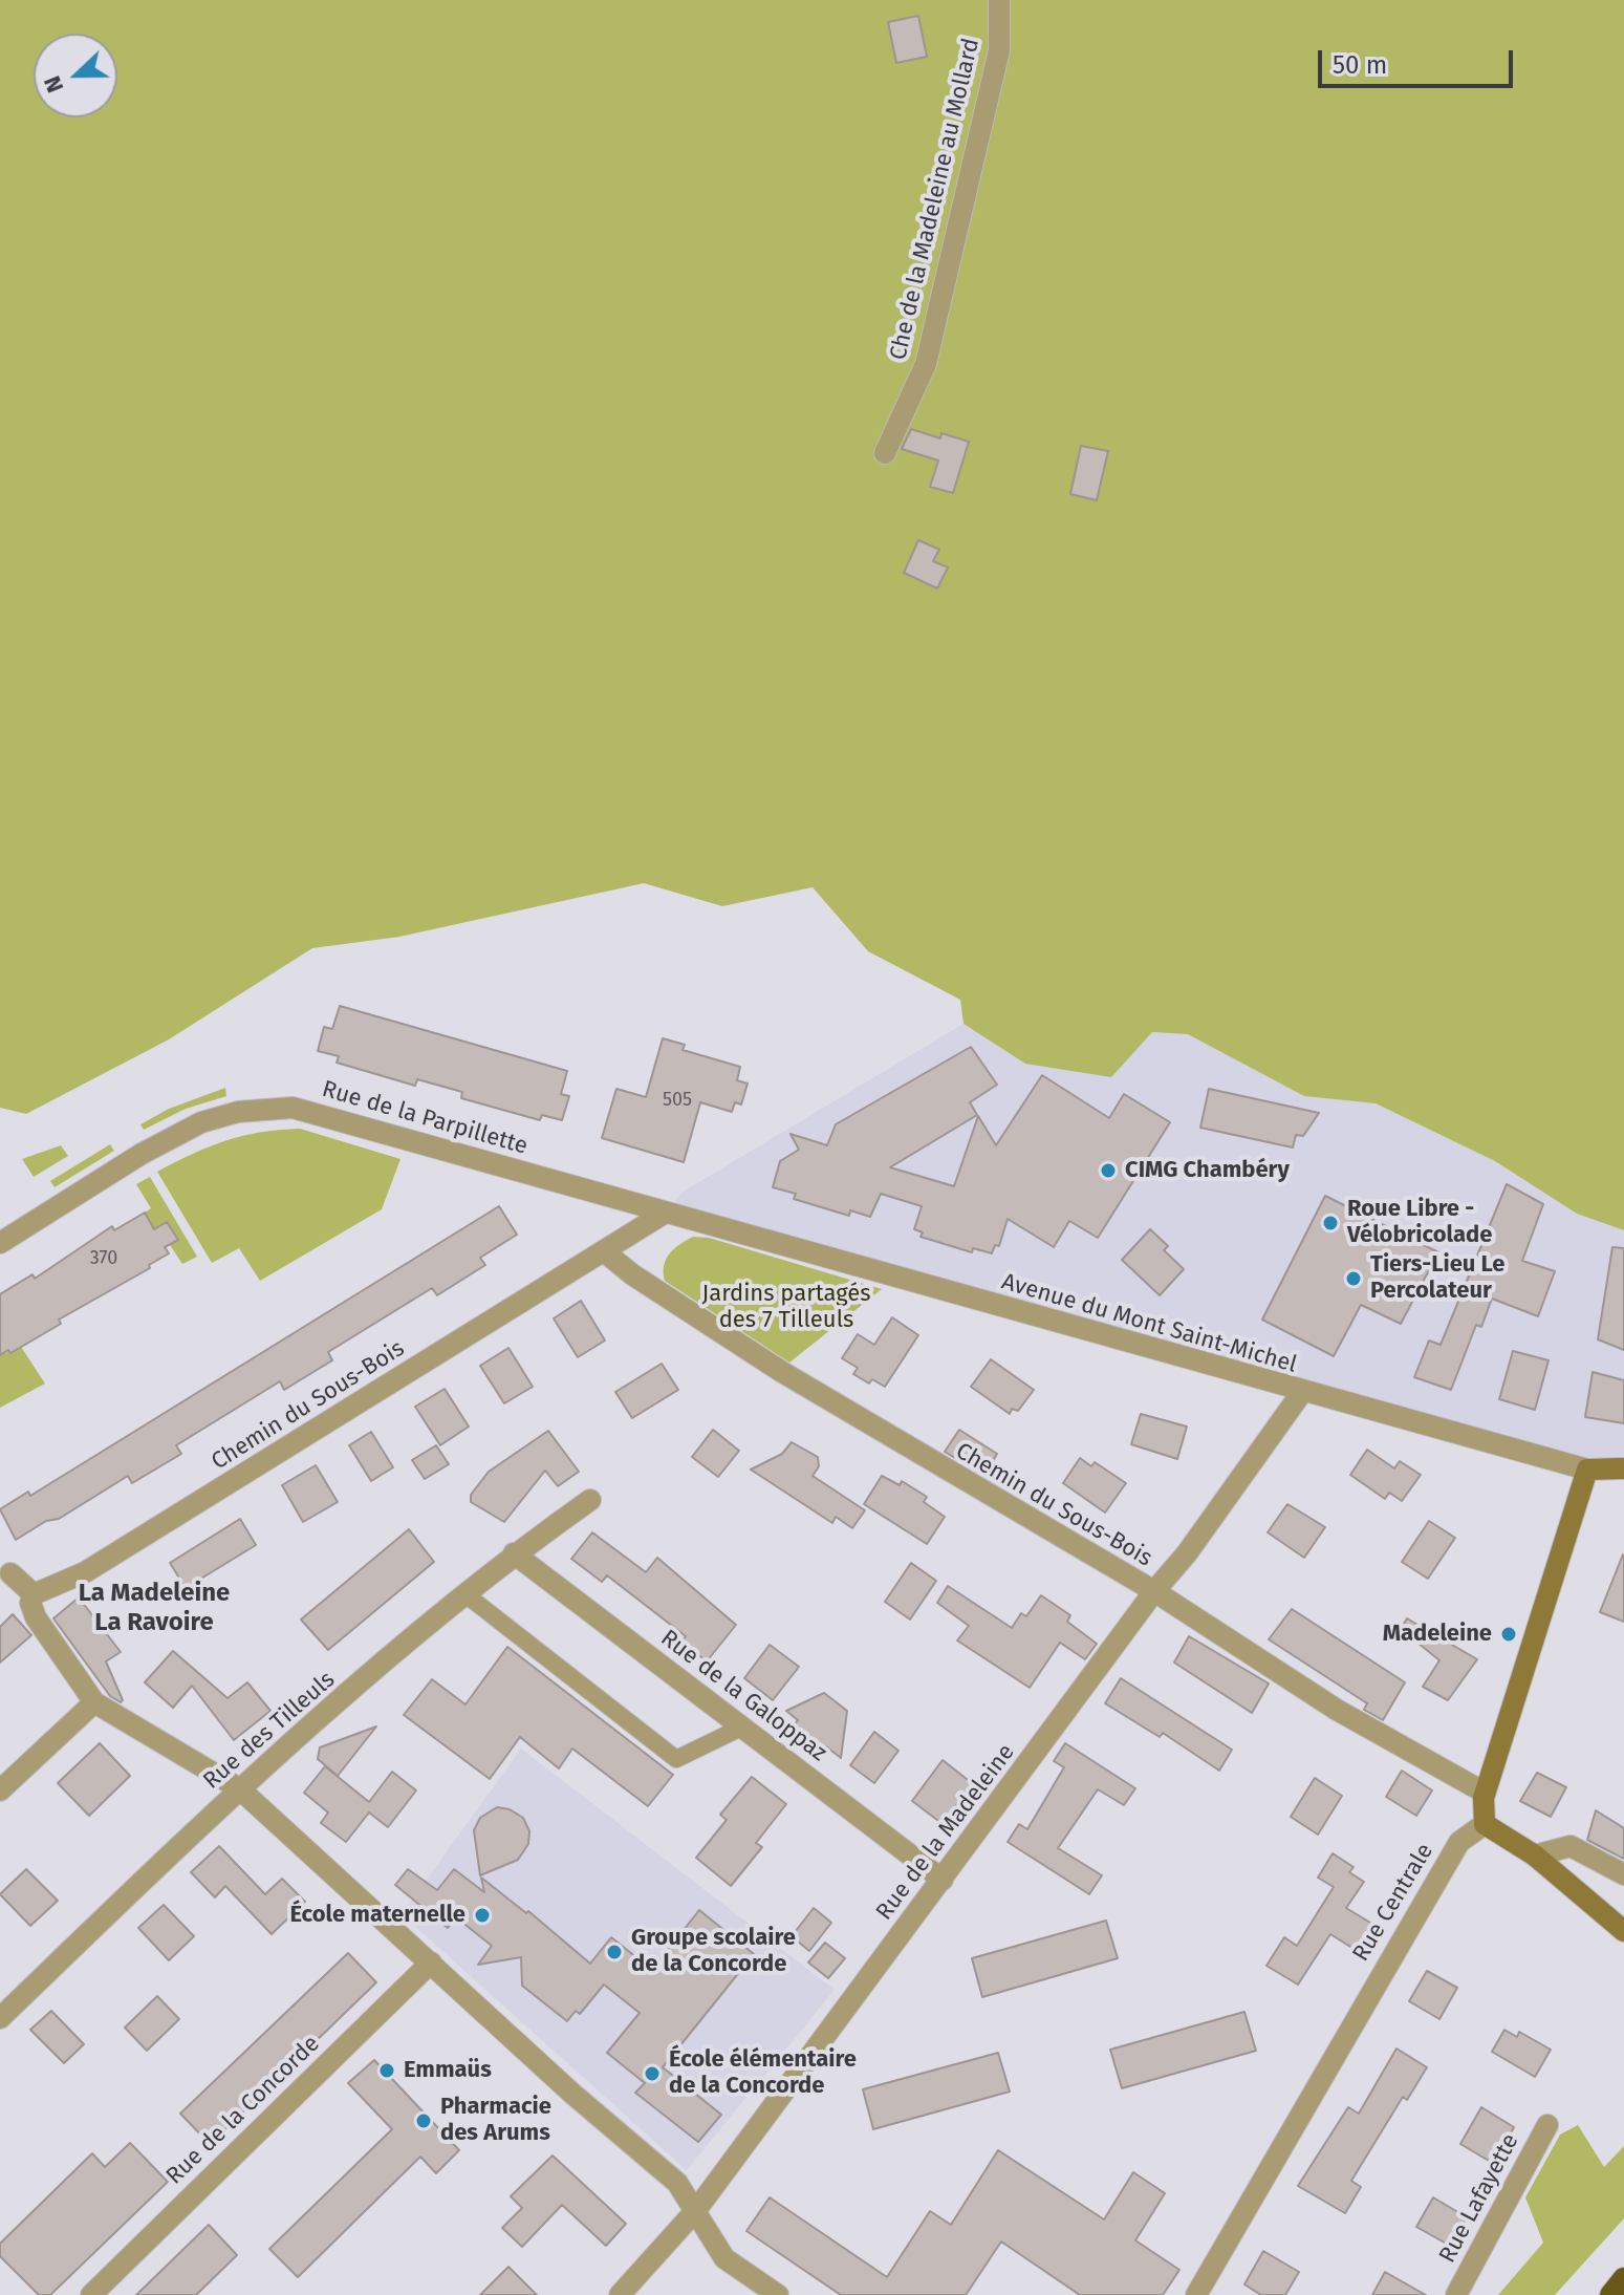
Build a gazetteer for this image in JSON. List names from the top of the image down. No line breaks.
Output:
{"streets":{"main road":["Avenue du Mont Saint-Michel"],"street":["Che de la Madeleine au Mollard","Rue de la Parpillette","Chemin du Sous-Bois","Rue de la Galoppaz","Rue des Tilleuls","Rue de la Madeleine","Rue Centrale","Rue de la Concorde","Rue Lafayette"]},"crossings":[["Rue de la Parpillette","Avenue du Mont Saint-Michel"],["Rue de la Parpillette","Chemin du Sous-Bois"],["Avenue du Mont Saint-Michel","Chemin du Sous-Bois"],["Avenue du Mont Saint-Michel","Rue de la Madeleine"],["Chemin du Sous-Bois","Rue de la Madeleine"],["Rue de la Galoppaz","Rue des Tilleuls"],["Rue de la Galoppaz","Rue de la Madeleine"]],"districts":["La Madeleine La Ravoire"],"parks":["Jardins partagés des 7 Tilleuls"],"places":["CIMG Chambéry","Roue Libre - Vélobricolade","Tiers-Lieu Le Percolateur","Madeleine","École maternelle","Groupe scolaire de la Concorde","Emmaüs","École élémentaire de la Concorde","Pharmacie des Arums"],"house_numbers":["505","370"],"scale_bar":"50 m","north":"left"}
